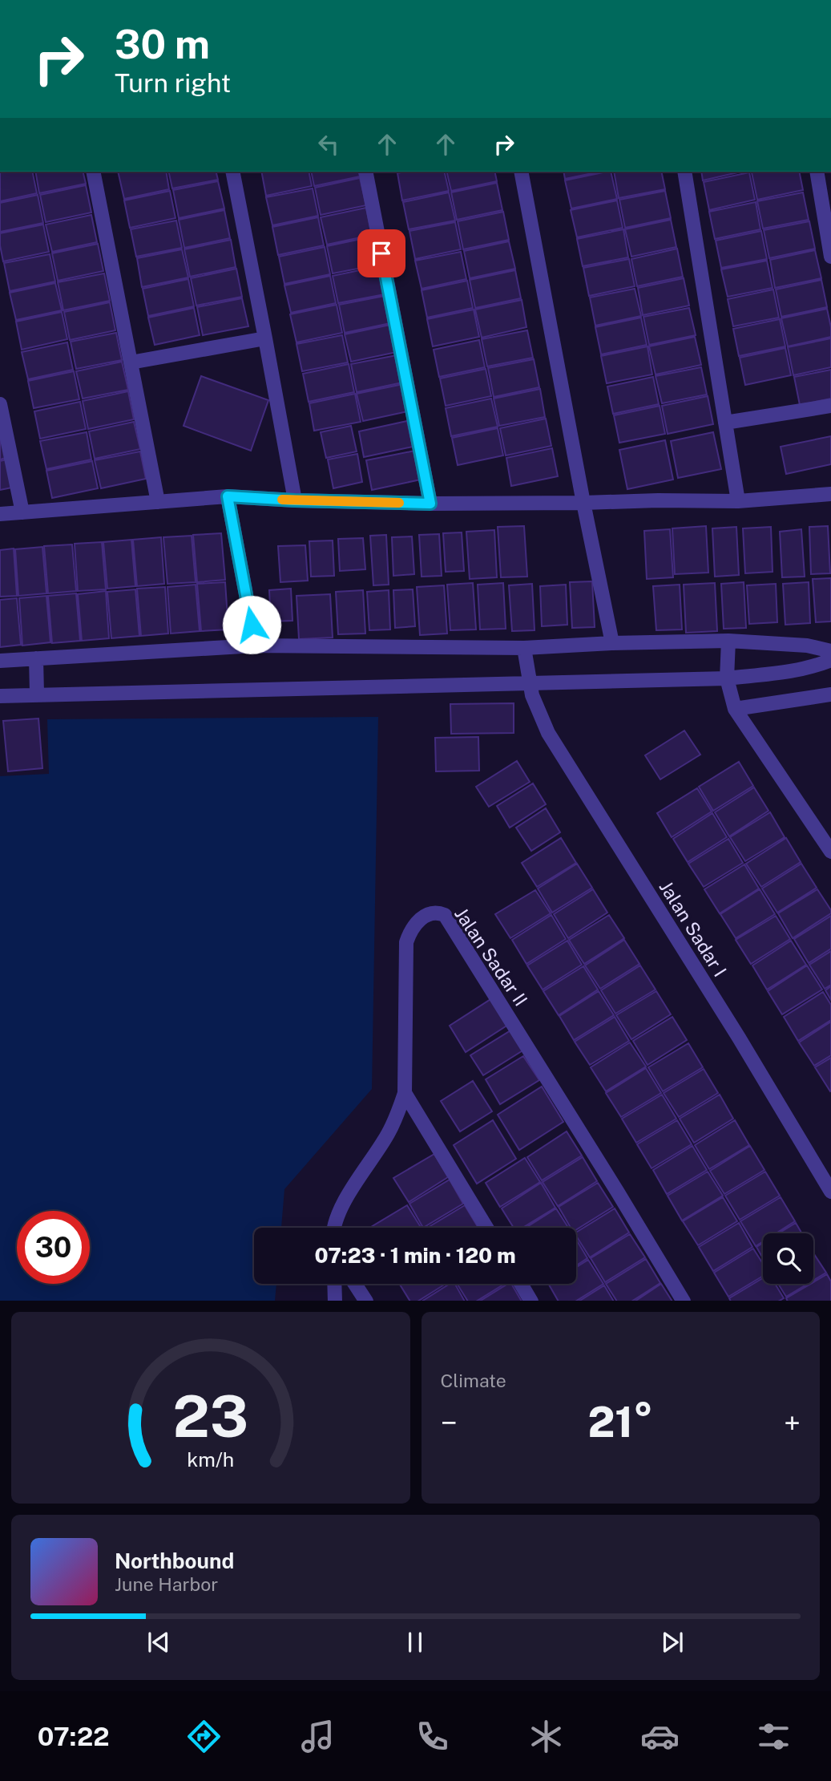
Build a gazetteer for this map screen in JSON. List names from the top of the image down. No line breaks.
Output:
{"streets":{"street":["Jalan Sadar I","Jalan Sadar II"]},"page":{"turn":["30 m","Turn right"],"limit":"30","trip":"07:23 · 1 min · 120 m","tile":"Climate","heat":["−","21°","+"],"song":["Northbound","June Harbor"],"tabs":"07:22","gauge":["23","km/h"]}}
